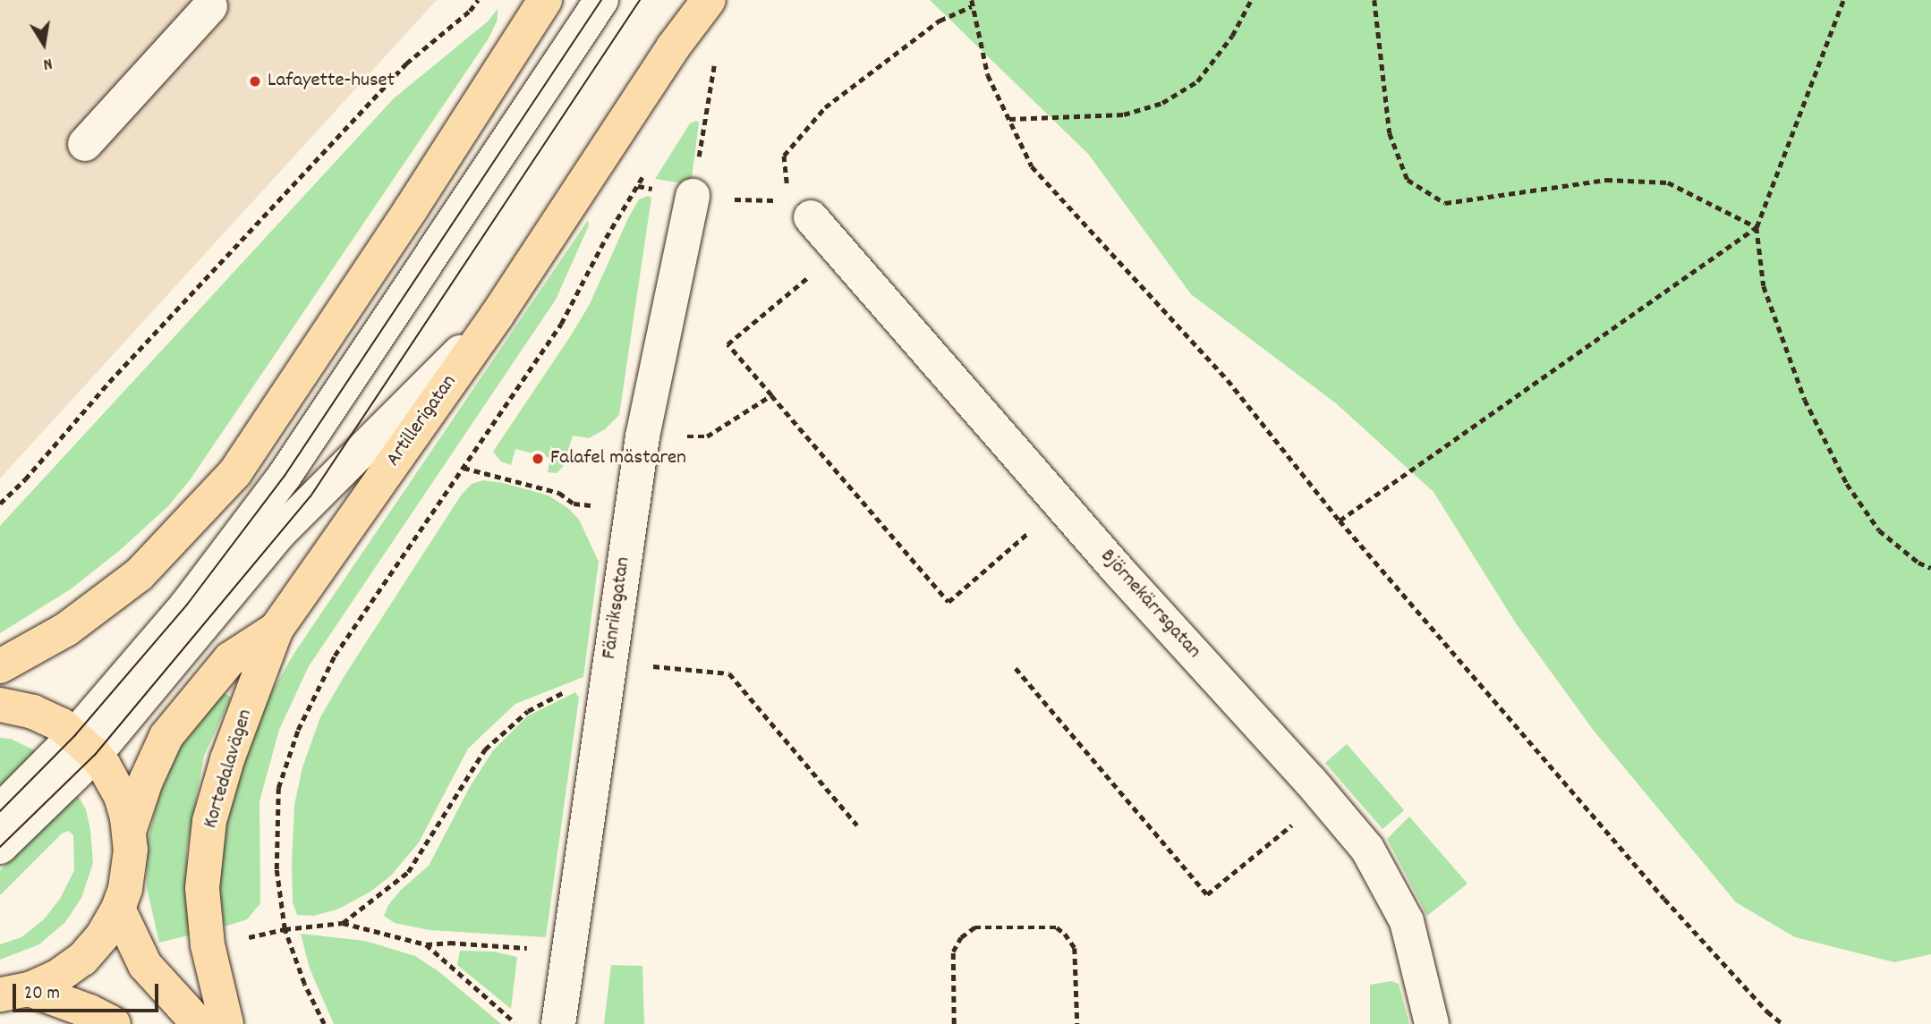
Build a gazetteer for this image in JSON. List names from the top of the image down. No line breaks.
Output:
{"streets":{"main road":["Artillerigatan","Kortedalavägen"],"street":["Björnekärrsgatan","Fänriksgatan"]},"crossings":[["Artillerigatan","Kortedalavägen"]],"places":["Lafayette-huset","Falafel mästaren"],"scale_bar":"20 m","north":"bottom"}
